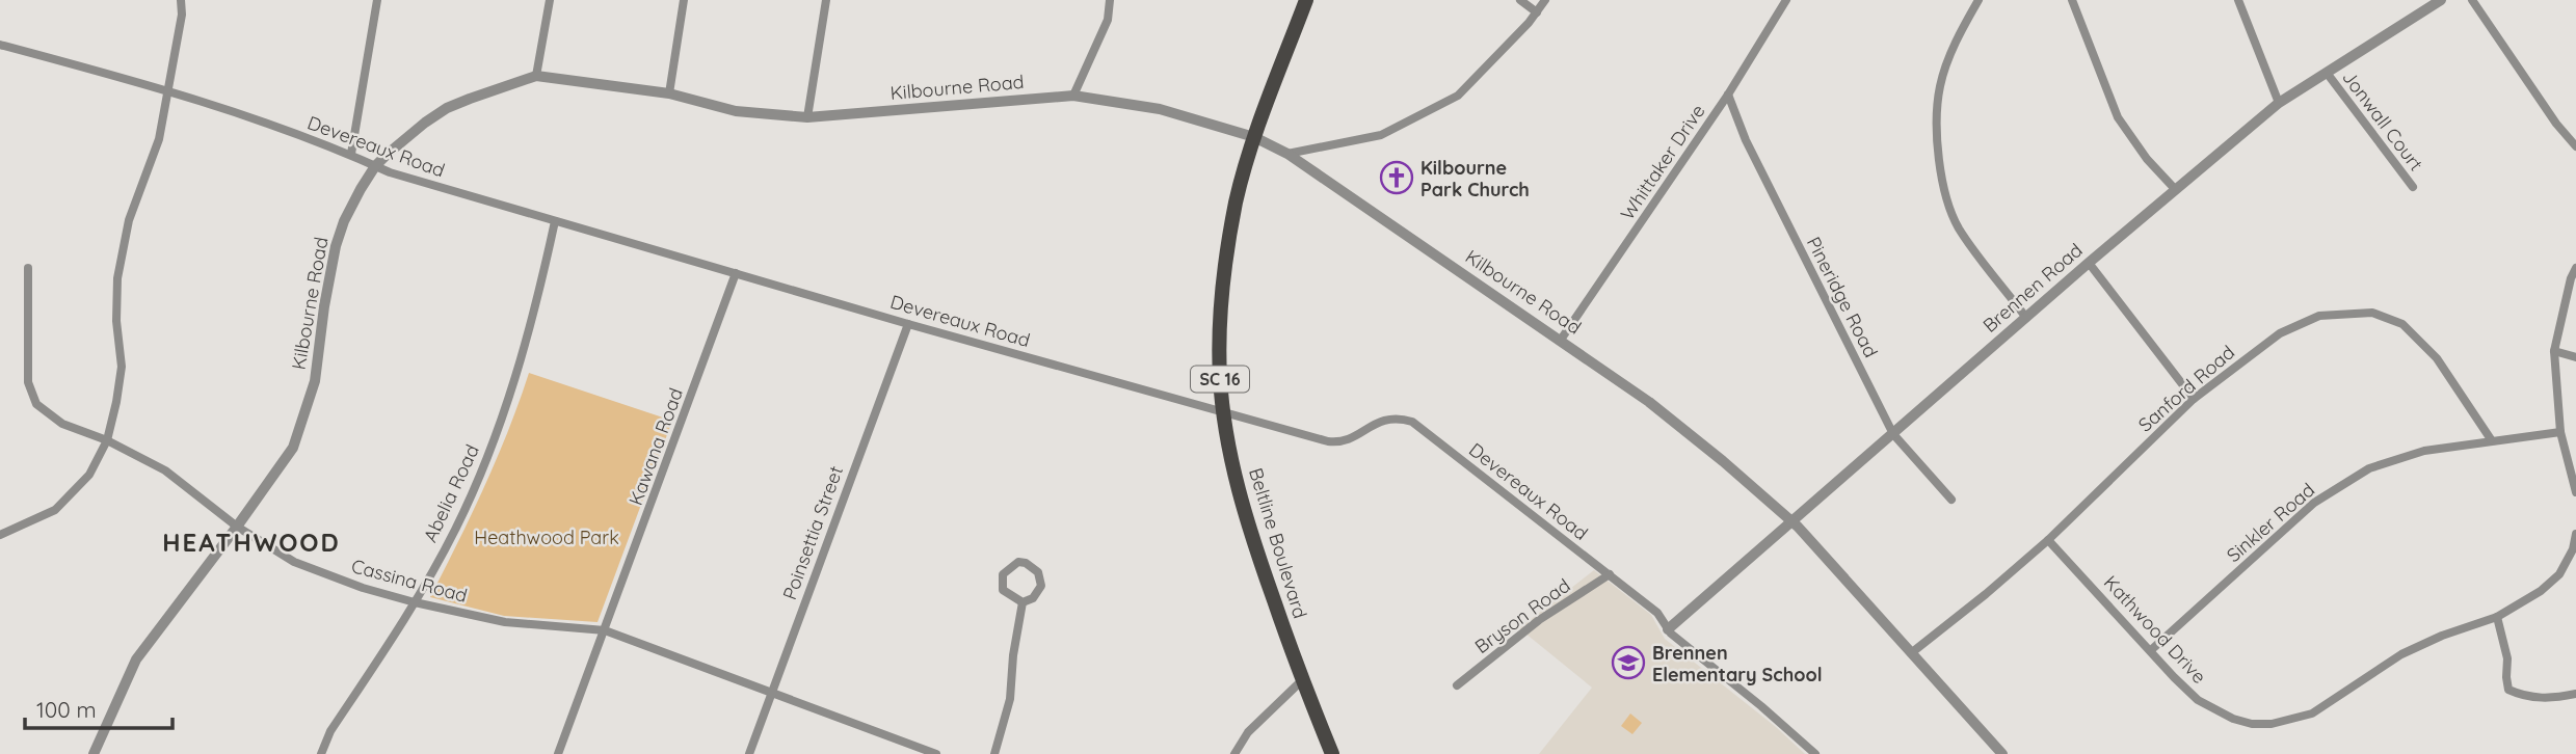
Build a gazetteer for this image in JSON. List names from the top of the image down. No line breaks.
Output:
{"streets":{"main road":["SC 16","Beltline Boulevard"],"street":["Kilbourne Road","Jonwall Court","Devereaux Road","Whittaker Drive","Brennen Road","Pineridge Road","Sanford Road","Kawana Road","Abelia Road","Sinkler Road","Poinsettia Street","Cassina Road","Bryson Road","Kathwood Drive"]},"crossings":[["Kilbourne Road","Devereaux Road"],["Kilbourne Road","Whittaker Drive"],["Kilbourne Road","Brennen Road"],["Kilbourne Road","Sanford Road"],["Kilbourne Road","Beltline Boulevard"],["Kilbourne Road","Cassina Road"],["Jonwall Court","Brennen Road"],["Devereaux Road","Brennen Road"],["Devereaux Road","Kawana Road"],["Devereaux Road","Abelia Road"],["Devereaux Road","Poinsettia Street"],["Devereaux Road","Beltline Boulevard"],["Devereaux Road","Bryson Road"],["Whittaker Drive","Pineridge Road"],["Brennen Road","Pineridge Road"],["Sanford Road","Sinkler Road"],["Sanford Road","Kathwood Drive"],["Kawana Road","Cassina Road"],["Abelia Road","Cassina Road"],["Sinkler Road","Kathwood Drive"],["Poinsettia Street","Cassina Road"]],"districts":["HEATHWOOD"],"parks":["Heathwood Park"],"places":{"church":["Kilbourne Park Church"],"school or university":["Brennen Elementary School"]},"scale_bar":"100 m"}
